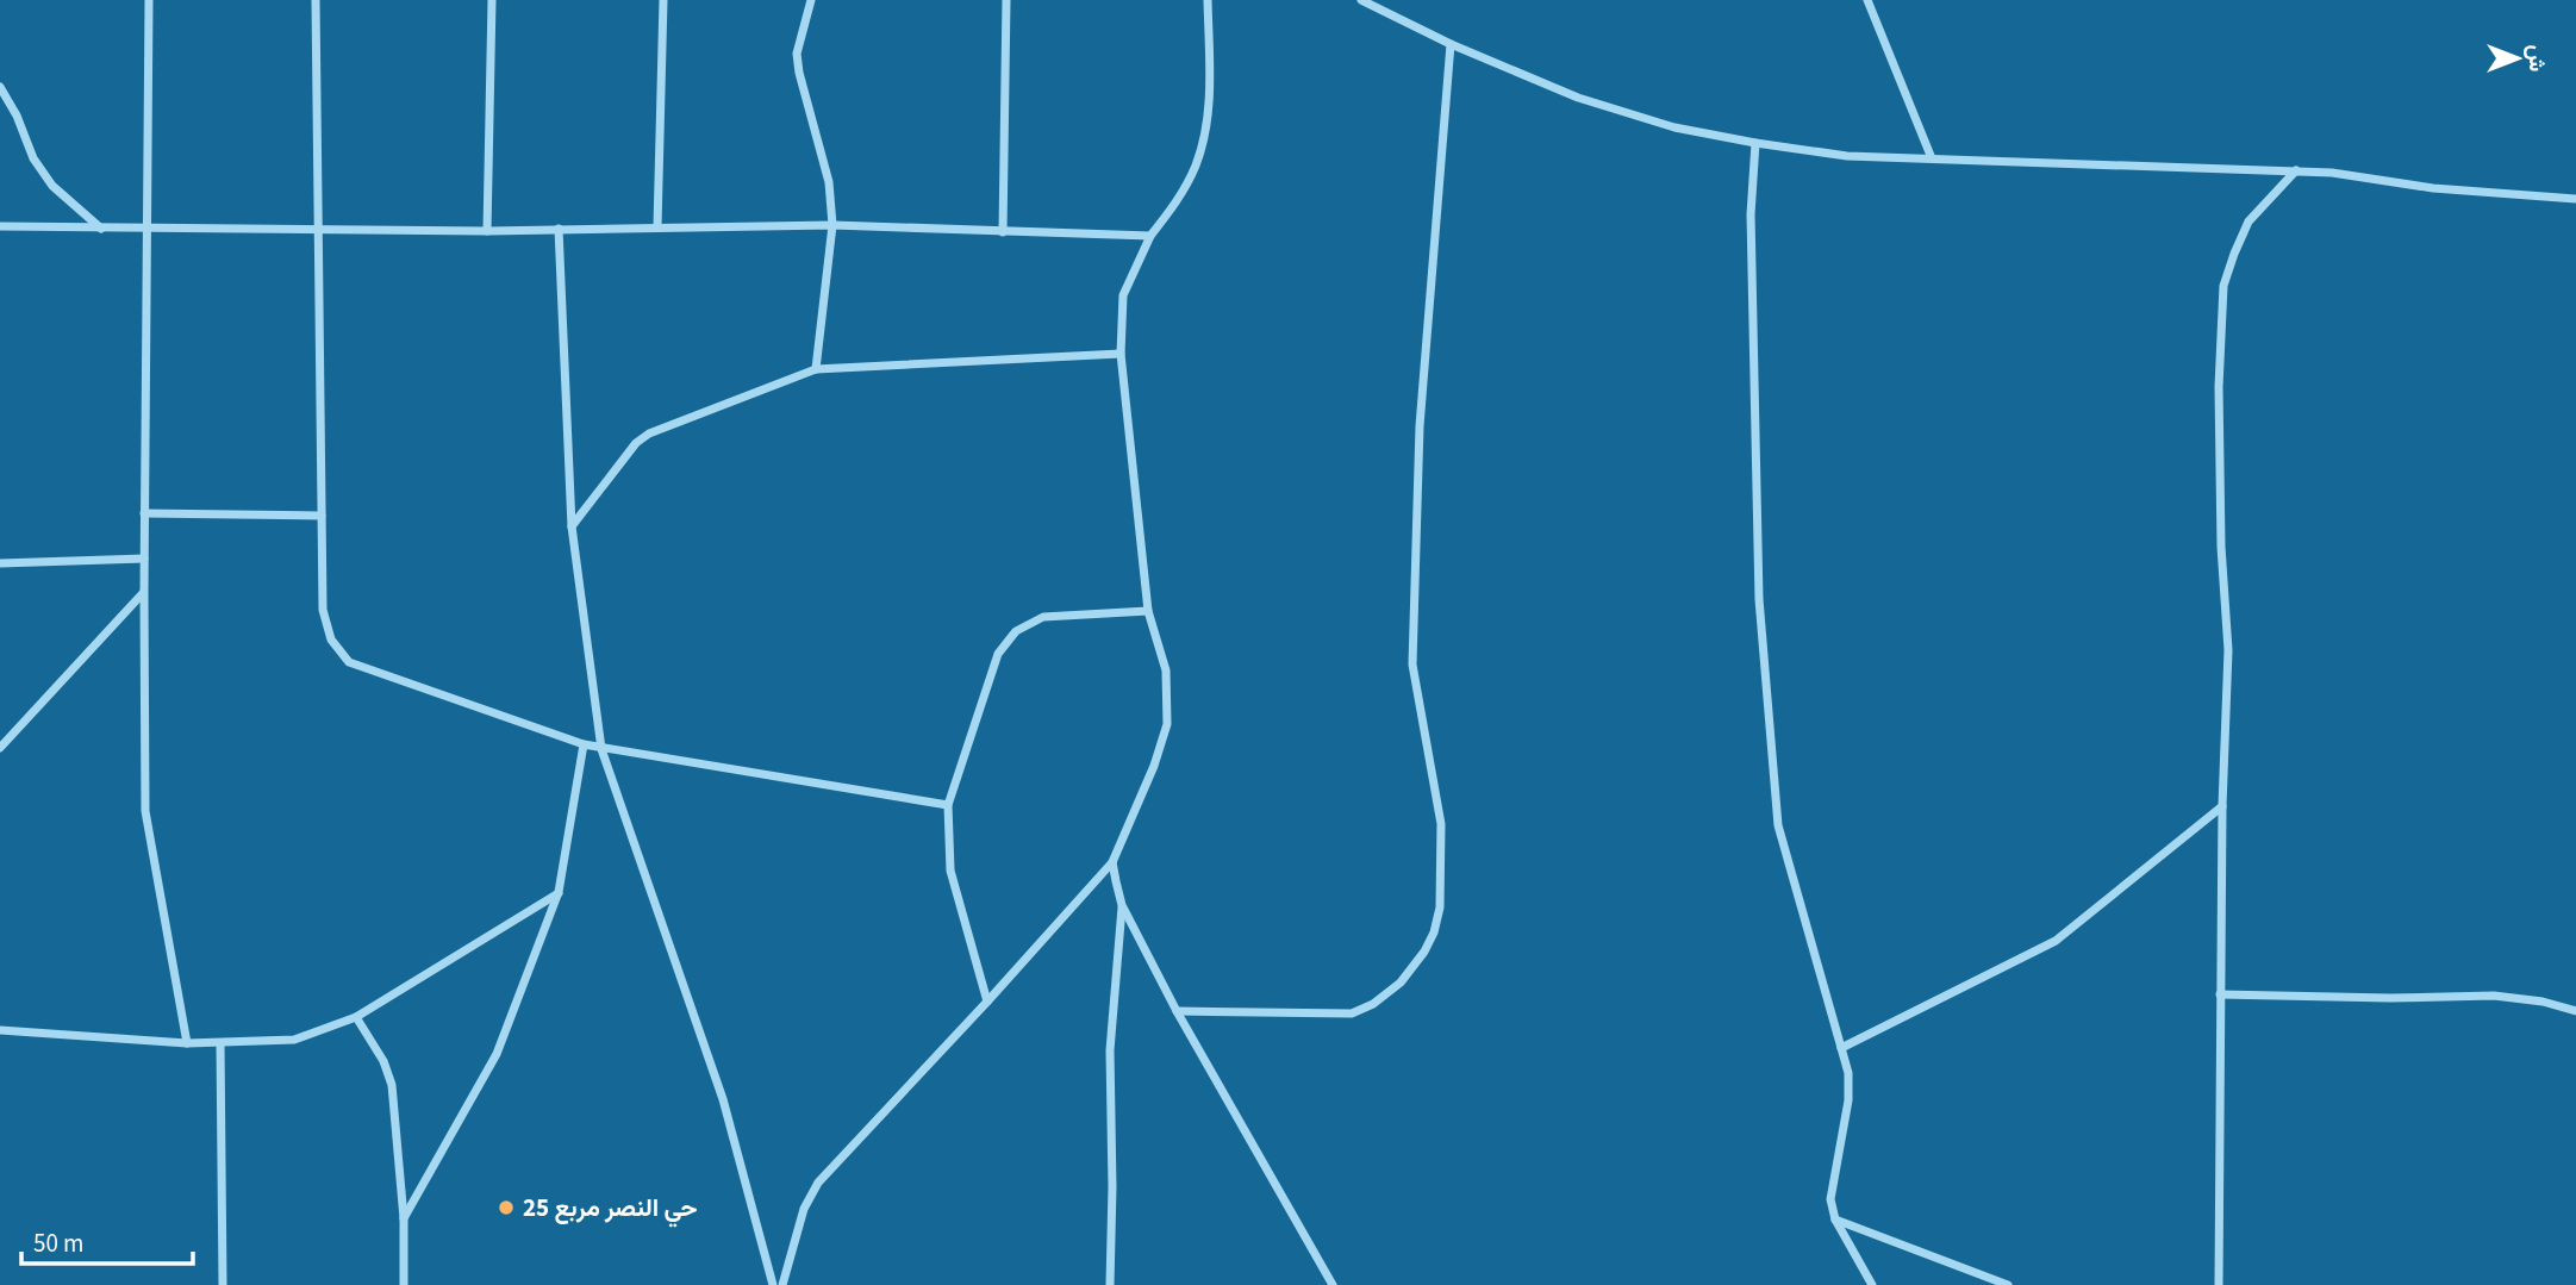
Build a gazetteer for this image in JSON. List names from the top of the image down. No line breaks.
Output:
{"places":["حي النصر مربع 25"],"scale_bar":"50 m","north":"right"}
